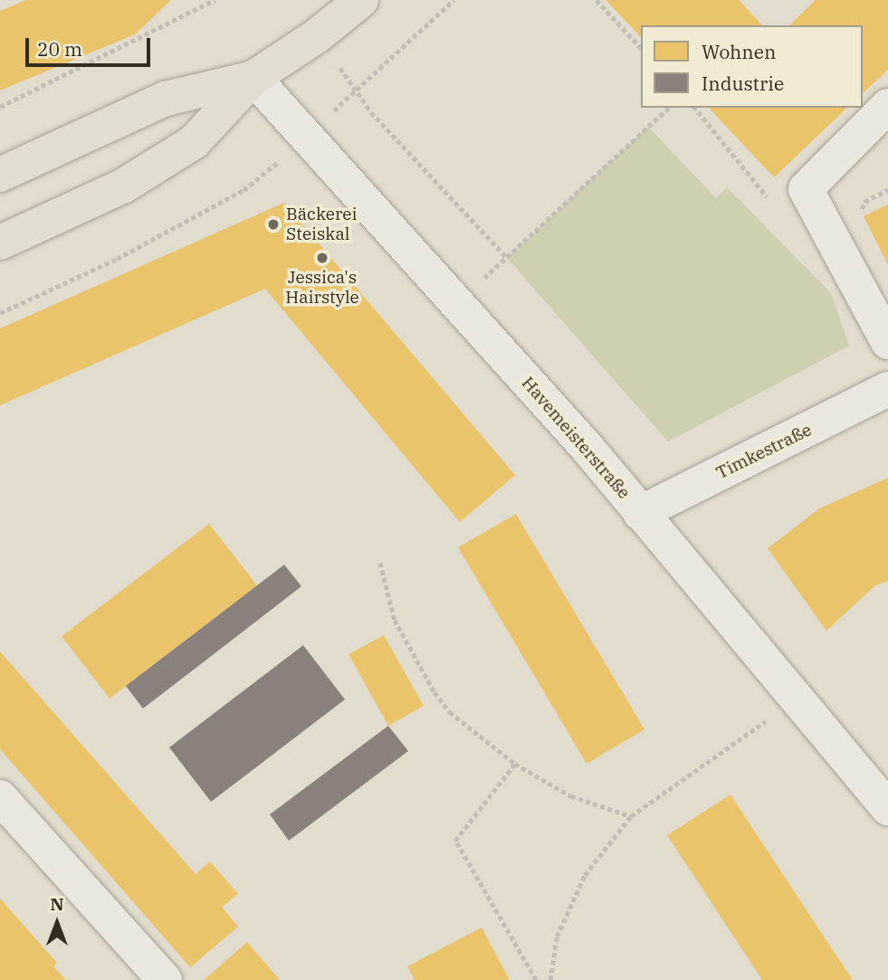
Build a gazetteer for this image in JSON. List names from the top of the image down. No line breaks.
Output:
{"streets":{"street":["Havemeisterstraße","Timkestraße"]},"crossings":[["Havemeisterstraße","Timkestraße"]],"places":["Bäckerei Steiskal","Jessica's Hairstyle"],"legend":["Wohnen","Industrie"],"scale_bar":"20 m","north":"top"}
